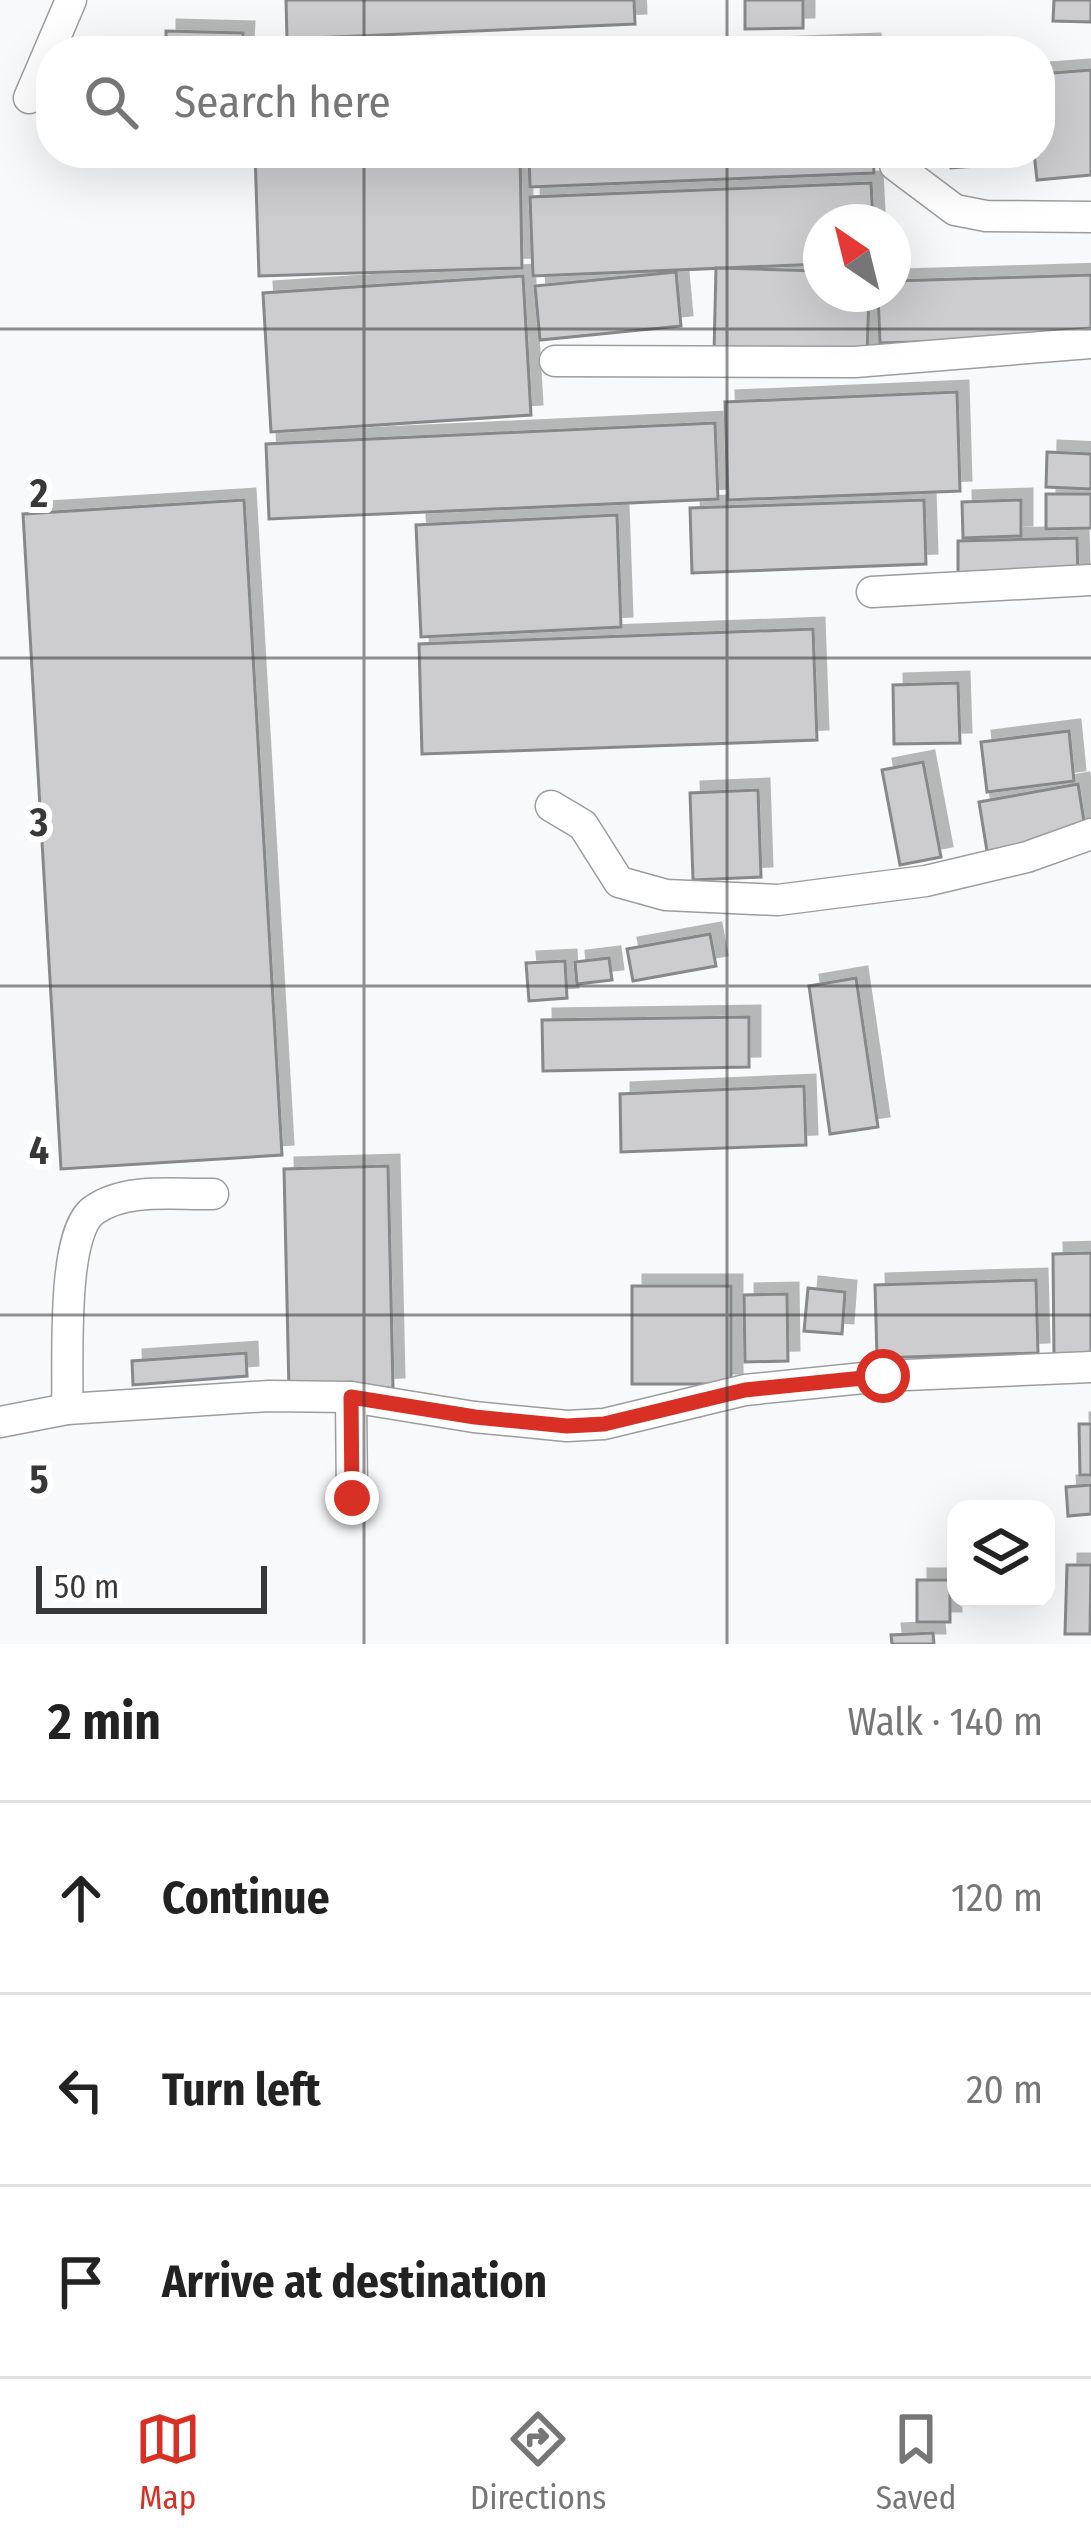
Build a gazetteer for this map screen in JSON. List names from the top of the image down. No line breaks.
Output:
{"scale_bar":"50 m","north":"top left","page":{"search":"Search here","scale":"50 m","heading":["2 min","Walk · 140 m"],"list":[["Continue","120 m"],["Turn left","20 m"],"Arrive at destination"],"nav":["Map","Directions","Saved"]},"grid":{"rows":["2","3","4","5"]}}
